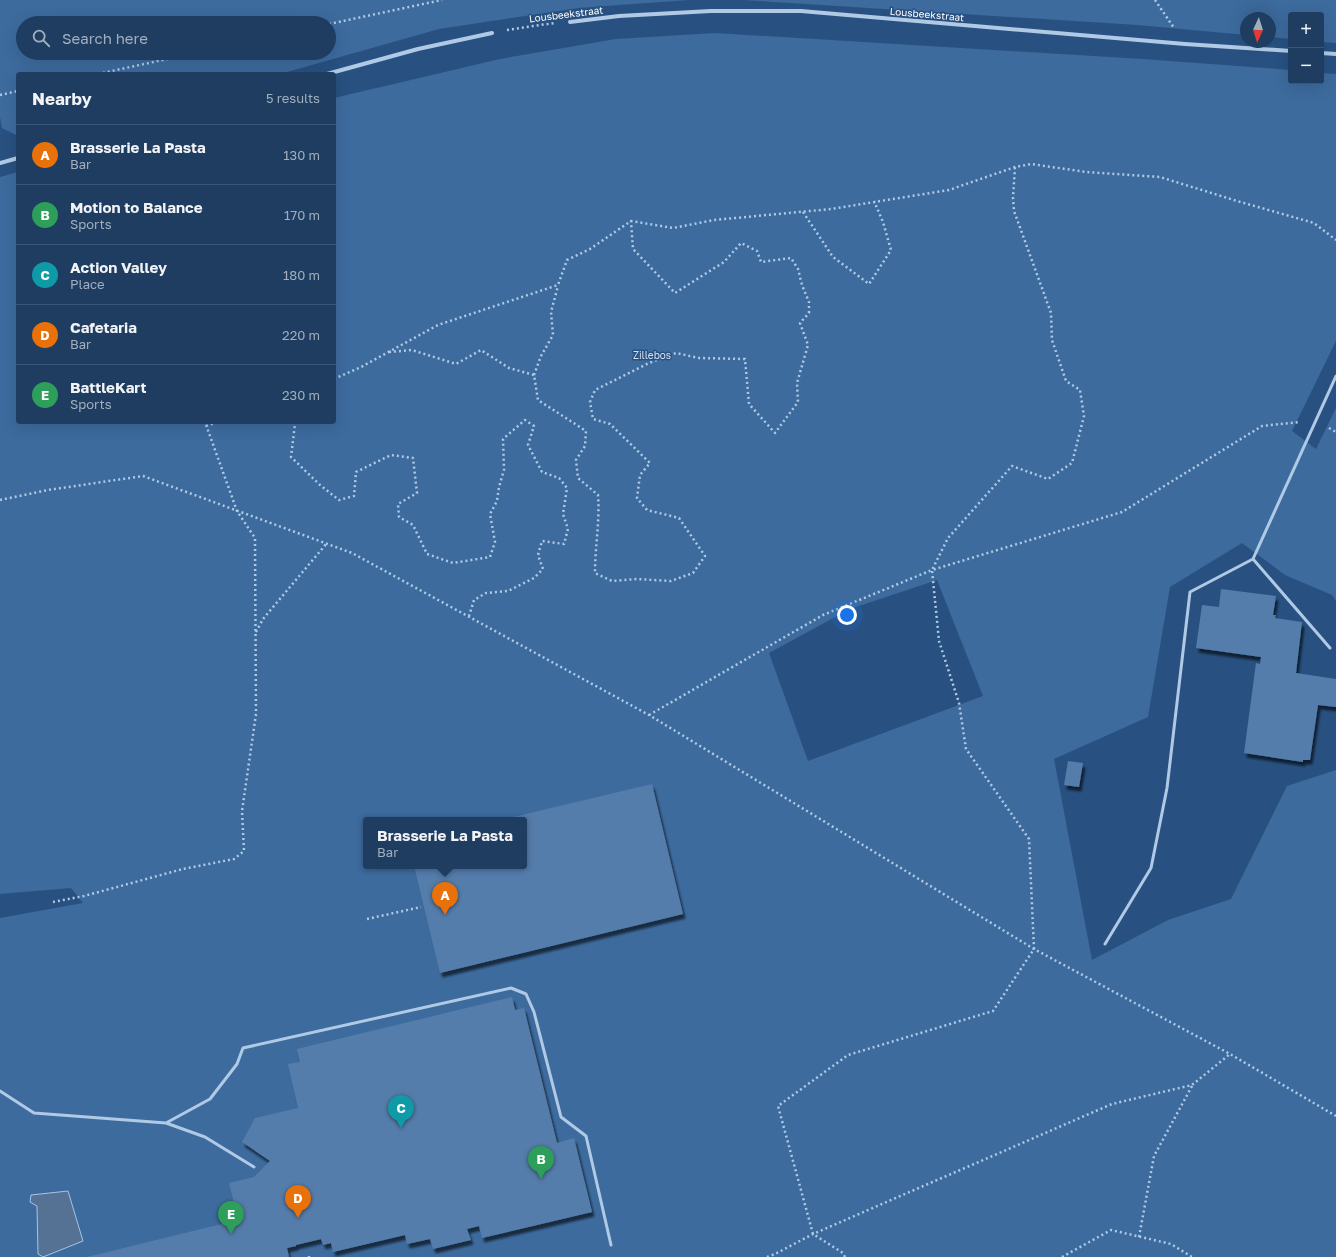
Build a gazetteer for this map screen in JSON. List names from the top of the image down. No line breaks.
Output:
{"streets":{"street":["Lousbeekstraat"]},"parks":["Zillebos"],"north":"bottom","page":{"map_buttons":["+","−"],"search":"Search here","heading":["Nearby","5 results"],"list":[{"mark":"A","name":"Brasserie La Pasta","note":"Bar","value":"130 m"},{"mark":"B","name":"Motion to Balance","note":"Sports","value":"170 m"},{"mark":"C","name":"Action Valley","note":"Place","value":"180 m"},{"mark":"D","name":"Cafetaria","note":"Bar","value":"220 m"},{"mark":"E","name":"BattleKart","note":"Sports","value":"230 m"}],"popup":["Brasserie La Pasta","Bar"],"pins":["A","C","B","D","E"]}}
